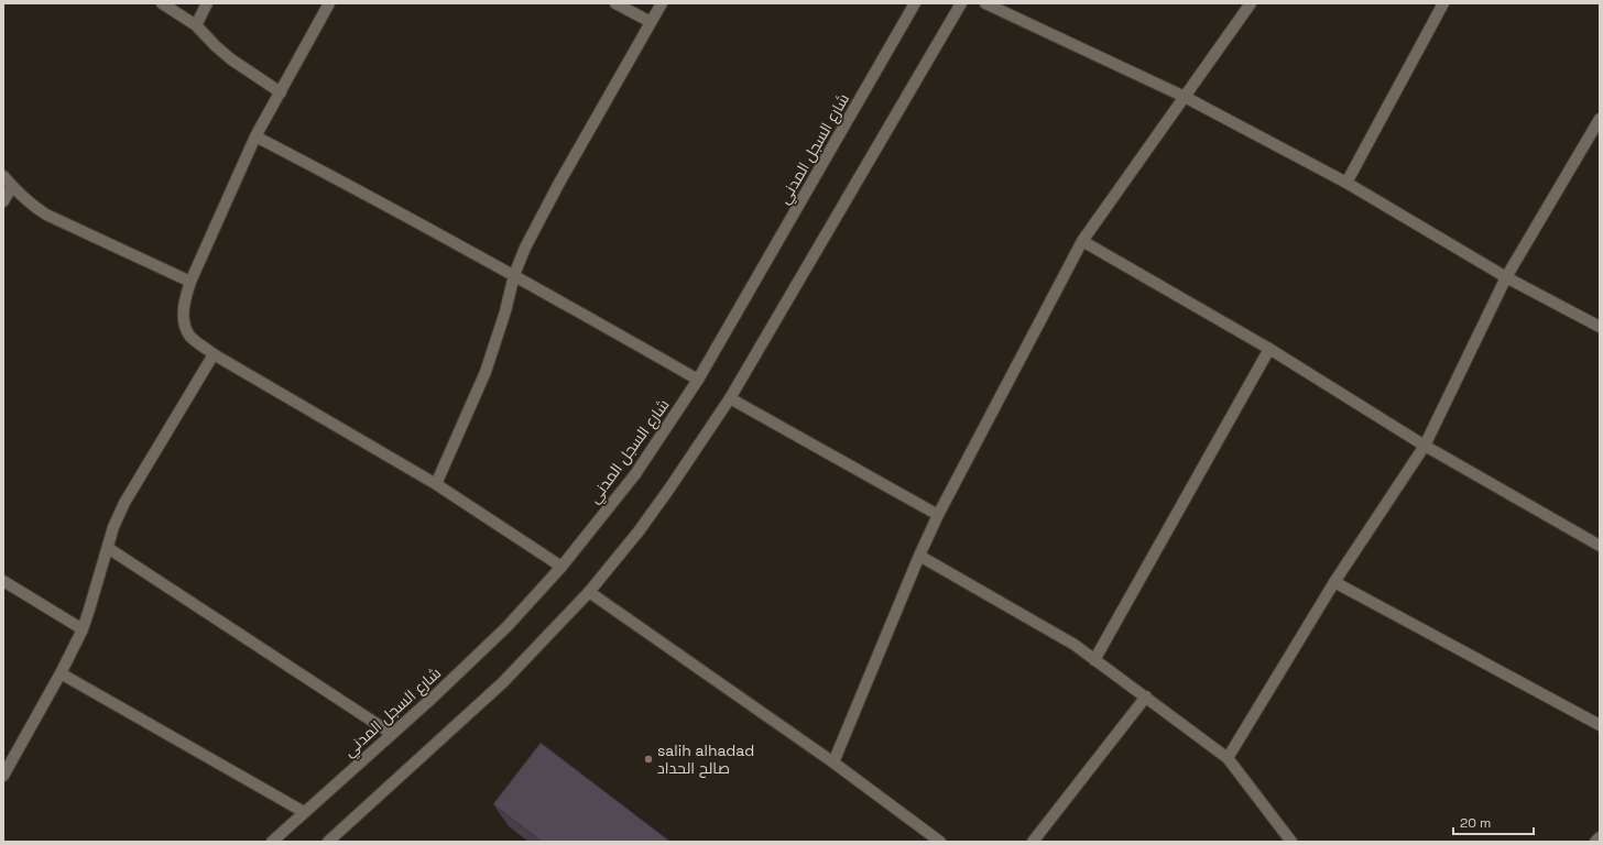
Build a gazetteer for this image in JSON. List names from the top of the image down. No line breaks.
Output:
{"streets":{"street":["شارع السجل المدني"]},"places":["salih alhadad صالح الحداد"],"scale_bar":"20 m"}
